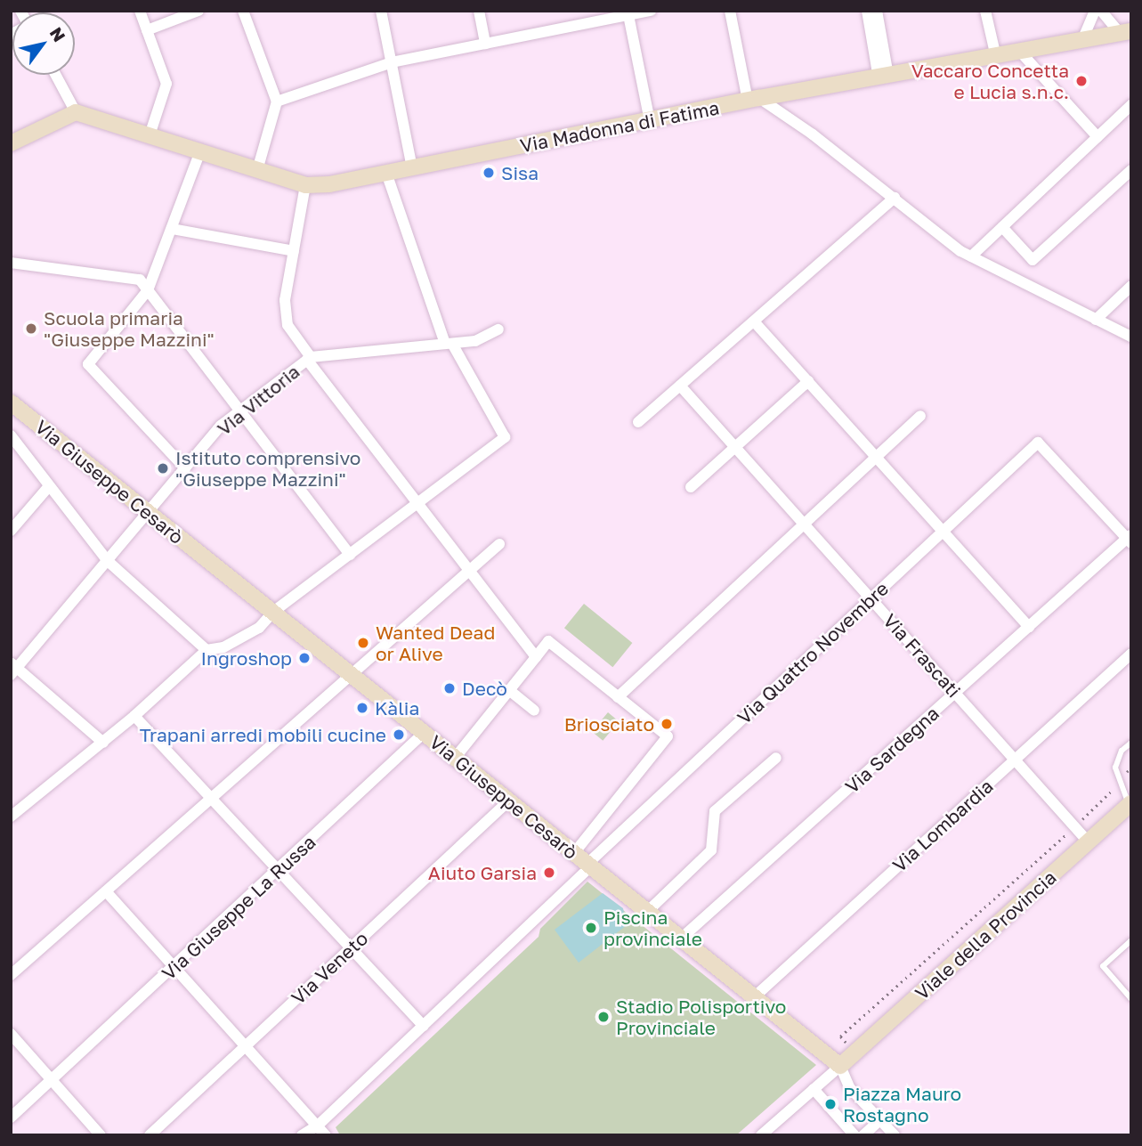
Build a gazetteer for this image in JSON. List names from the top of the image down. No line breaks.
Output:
{"streets":{"street":["Via Madonna di Fatima","Via Vittoria","Via Giuseppe Cesarò","Via Quattro Novembre","Via Frascati","Via Sardegna","Via Lombardia","Via Giuseppe La Russa","Viale della Provincia","Via Veneto"]},"crossings":[["Via Vittoria","Via Giuseppe Cesarò"],["Via Giuseppe Cesarò","Via Quattro Novembre"],["Via Giuseppe Cesarò","Via Sardegna"],["Via Giuseppe Cesarò","Via Lombardia"],["Via Giuseppe Cesarò","Via Giuseppe La Russa"],["Via Giuseppe Cesarò","Viale della Provincia"],["Via Giuseppe Cesarò","Via Veneto"],["Via Quattro Novembre","Via Frascati"],["Via Quattro Novembre","Via Sardegna"],["Via Frascati","Via Sardegna"],["Via Frascati","Via Lombardia"],["Via Frascati","Viale della Provincia"]],"places":["Vaccaro Concetta e Lucia s.n.c.","Sisa","Scuola primaria \"Giuseppe Mazzini\"","Istituto comprensivo \"Giuseppe Mazzini\"","Wanted Dead or Alive","Ingroshop","Decò","Kàlia","Briosciato","Trapani arredi mobili cucine","Aiuto Garsia","Piscina provinciale","Stadio Polisportivo Provinciale","Piazza Mauro Rostagno"],"north":"top right"}
